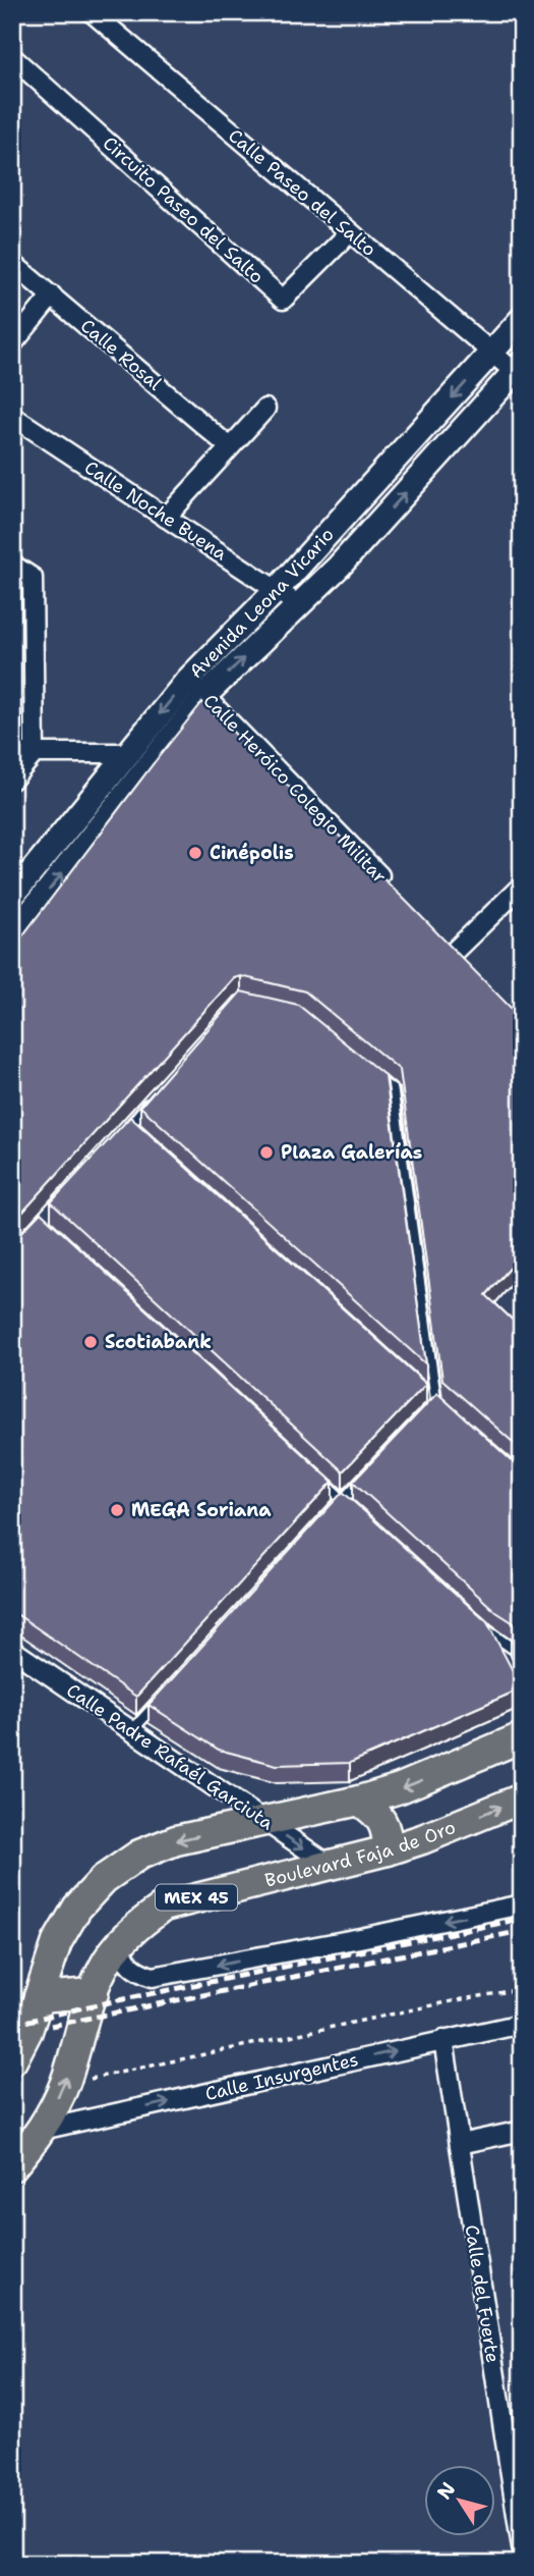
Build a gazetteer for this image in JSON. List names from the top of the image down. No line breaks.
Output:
{"streets":{"main road":["Boulevard Faja de Oro","MEX 45"],"street":["Calle Paseo del Salto","Circuito Paseo del Salto","Calle Rosal","Calle Noche Buena","Avenida Leona Vicario","Calle Heróico Colegio Militar","Calle Padre Rafaél Garciuta","Calle Insurgentes","Calle del Fuerte"]},"crossings":[["Calle Paseo del Salto","Circuito Paseo del Salto"],["Calle Paseo del Salto","Avenida Leona Vicario"],["Calle Noche Buena","Avenida Leona Vicario"],["Avenida Leona Vicario","Calle Heróico Colegio Militar"],["Calle Padre Rafaél Garciuta","Boulevard Faja de Oro"],["Boulevard Faja de Oro","Calle Insurgentes"],["Calle Insurgentes","Calle del Fuerte"]],"places":["Cinépolis","Plaza Galerías","Scotiabank","MEGA Soriana"],"north":"top left"}
